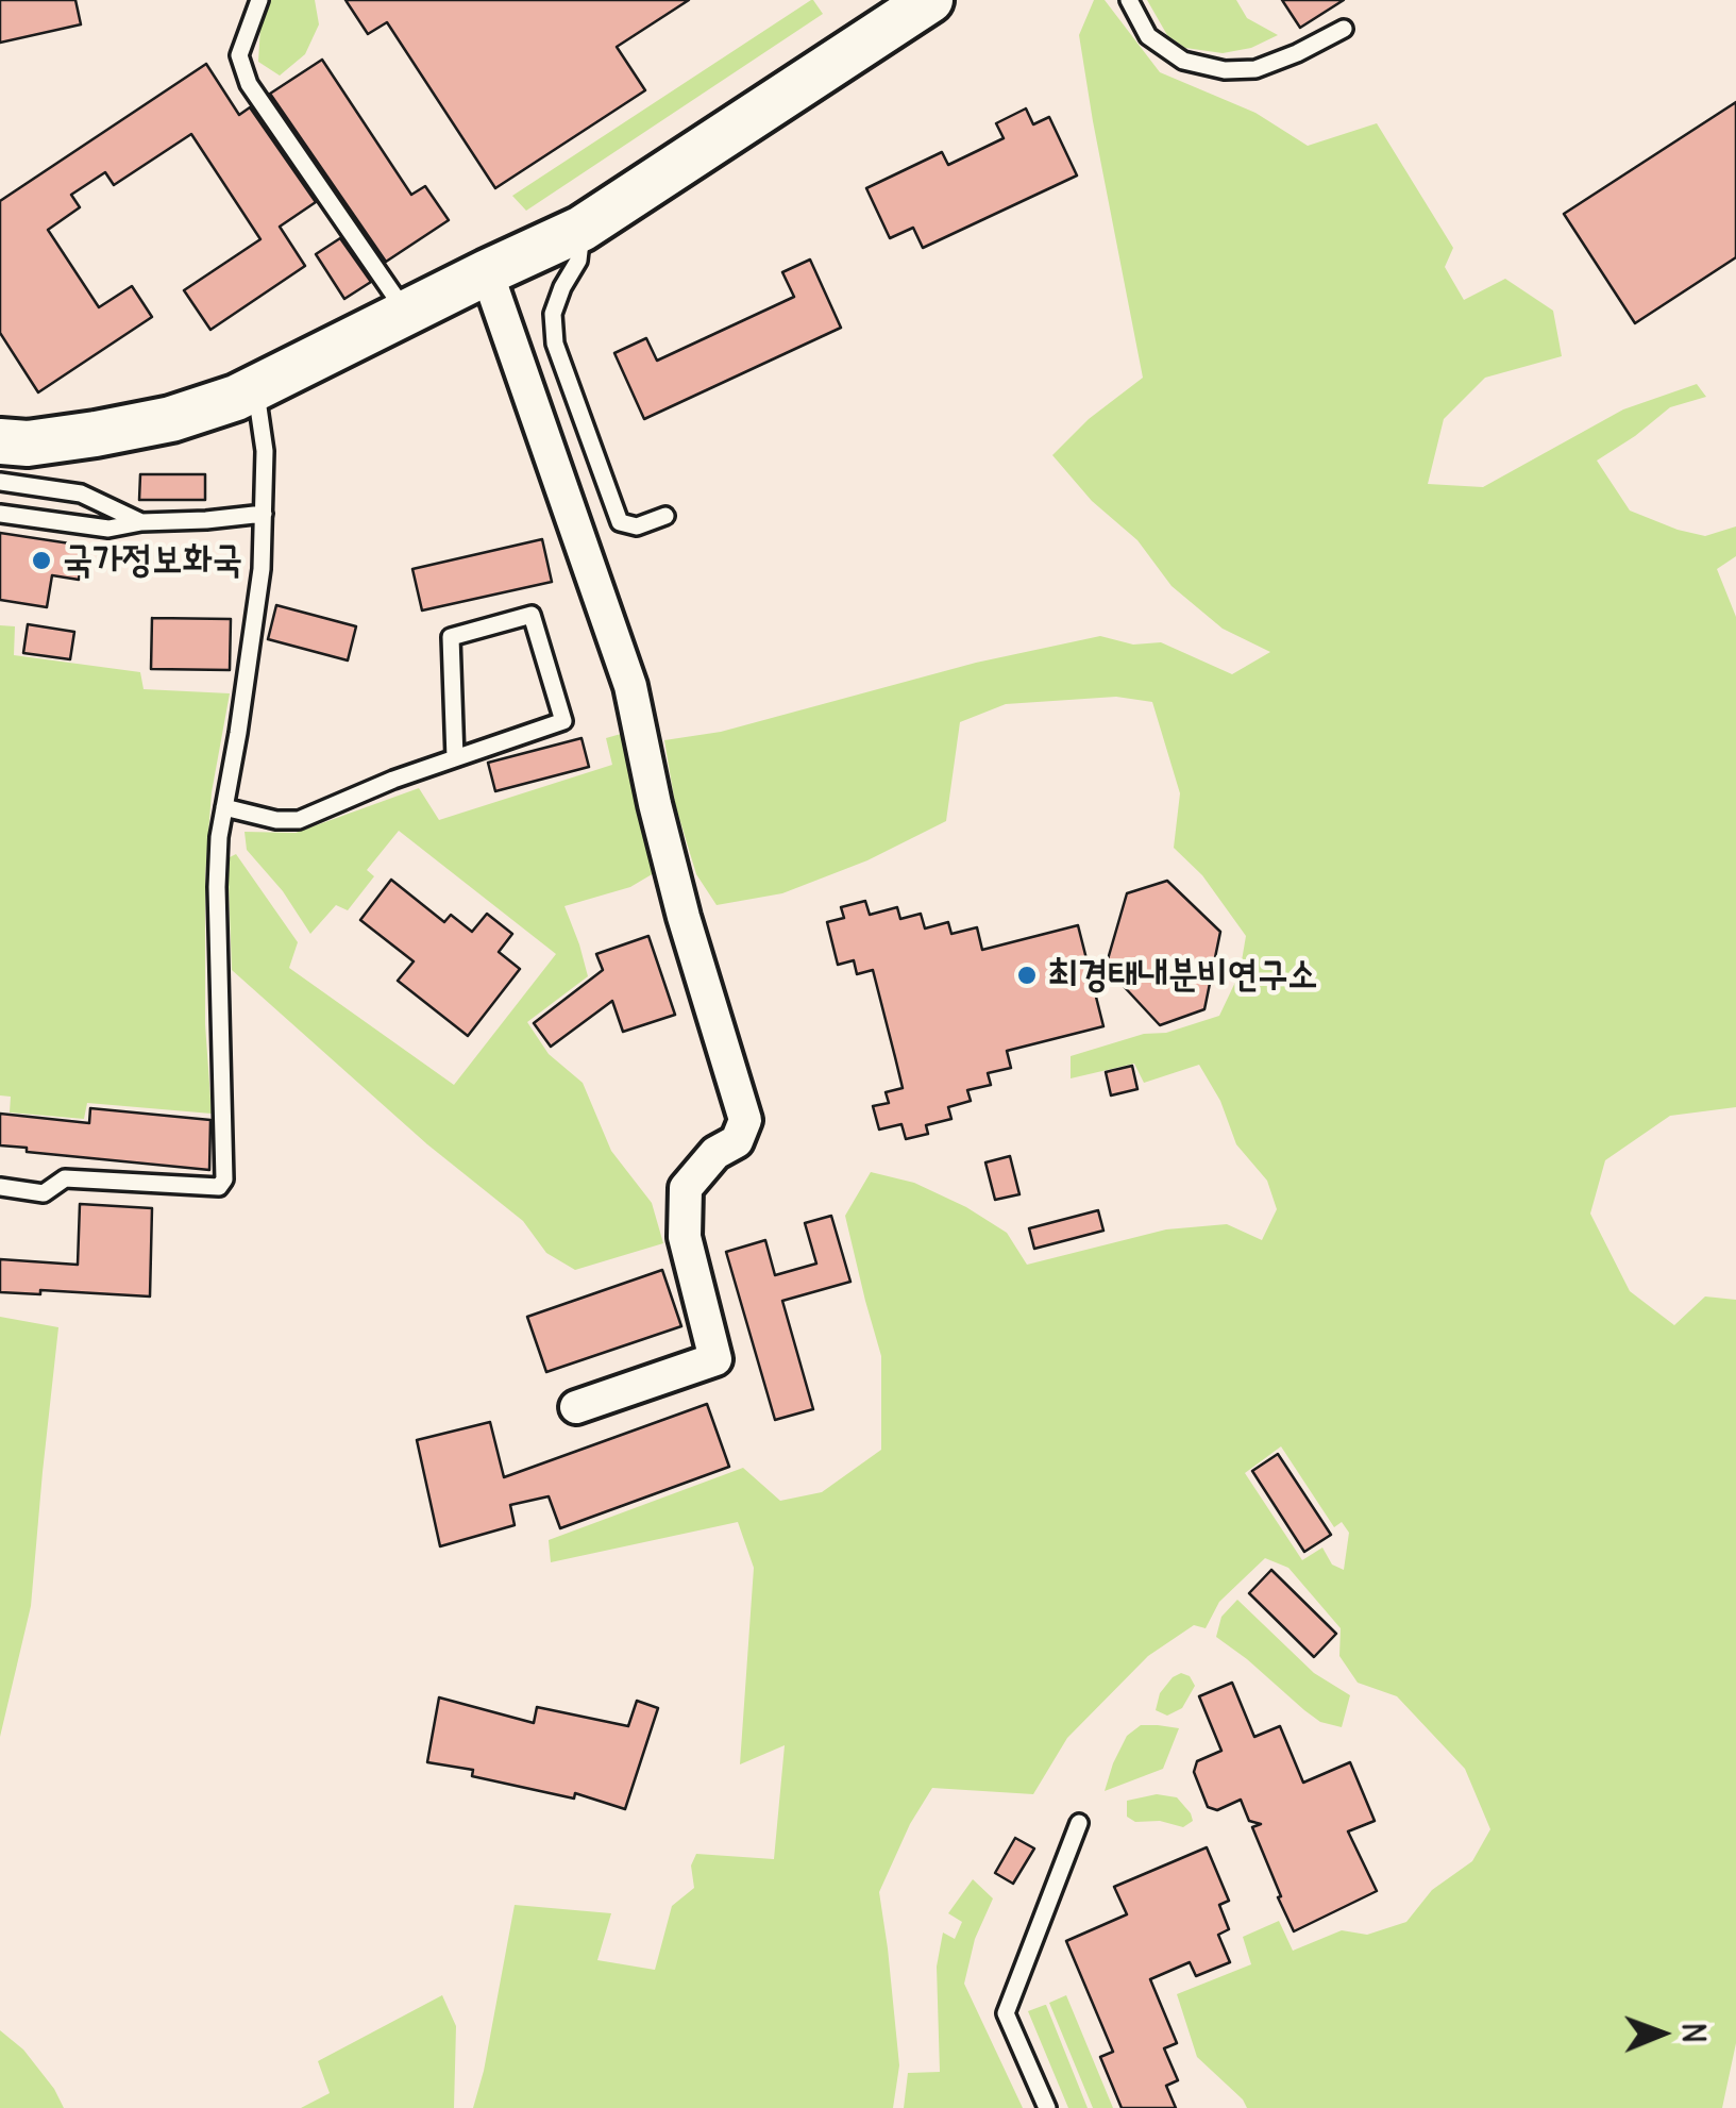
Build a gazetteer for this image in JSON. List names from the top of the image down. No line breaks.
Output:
{"places":["국가정보화국","최경태내분비연구소"],"north":"right"}
